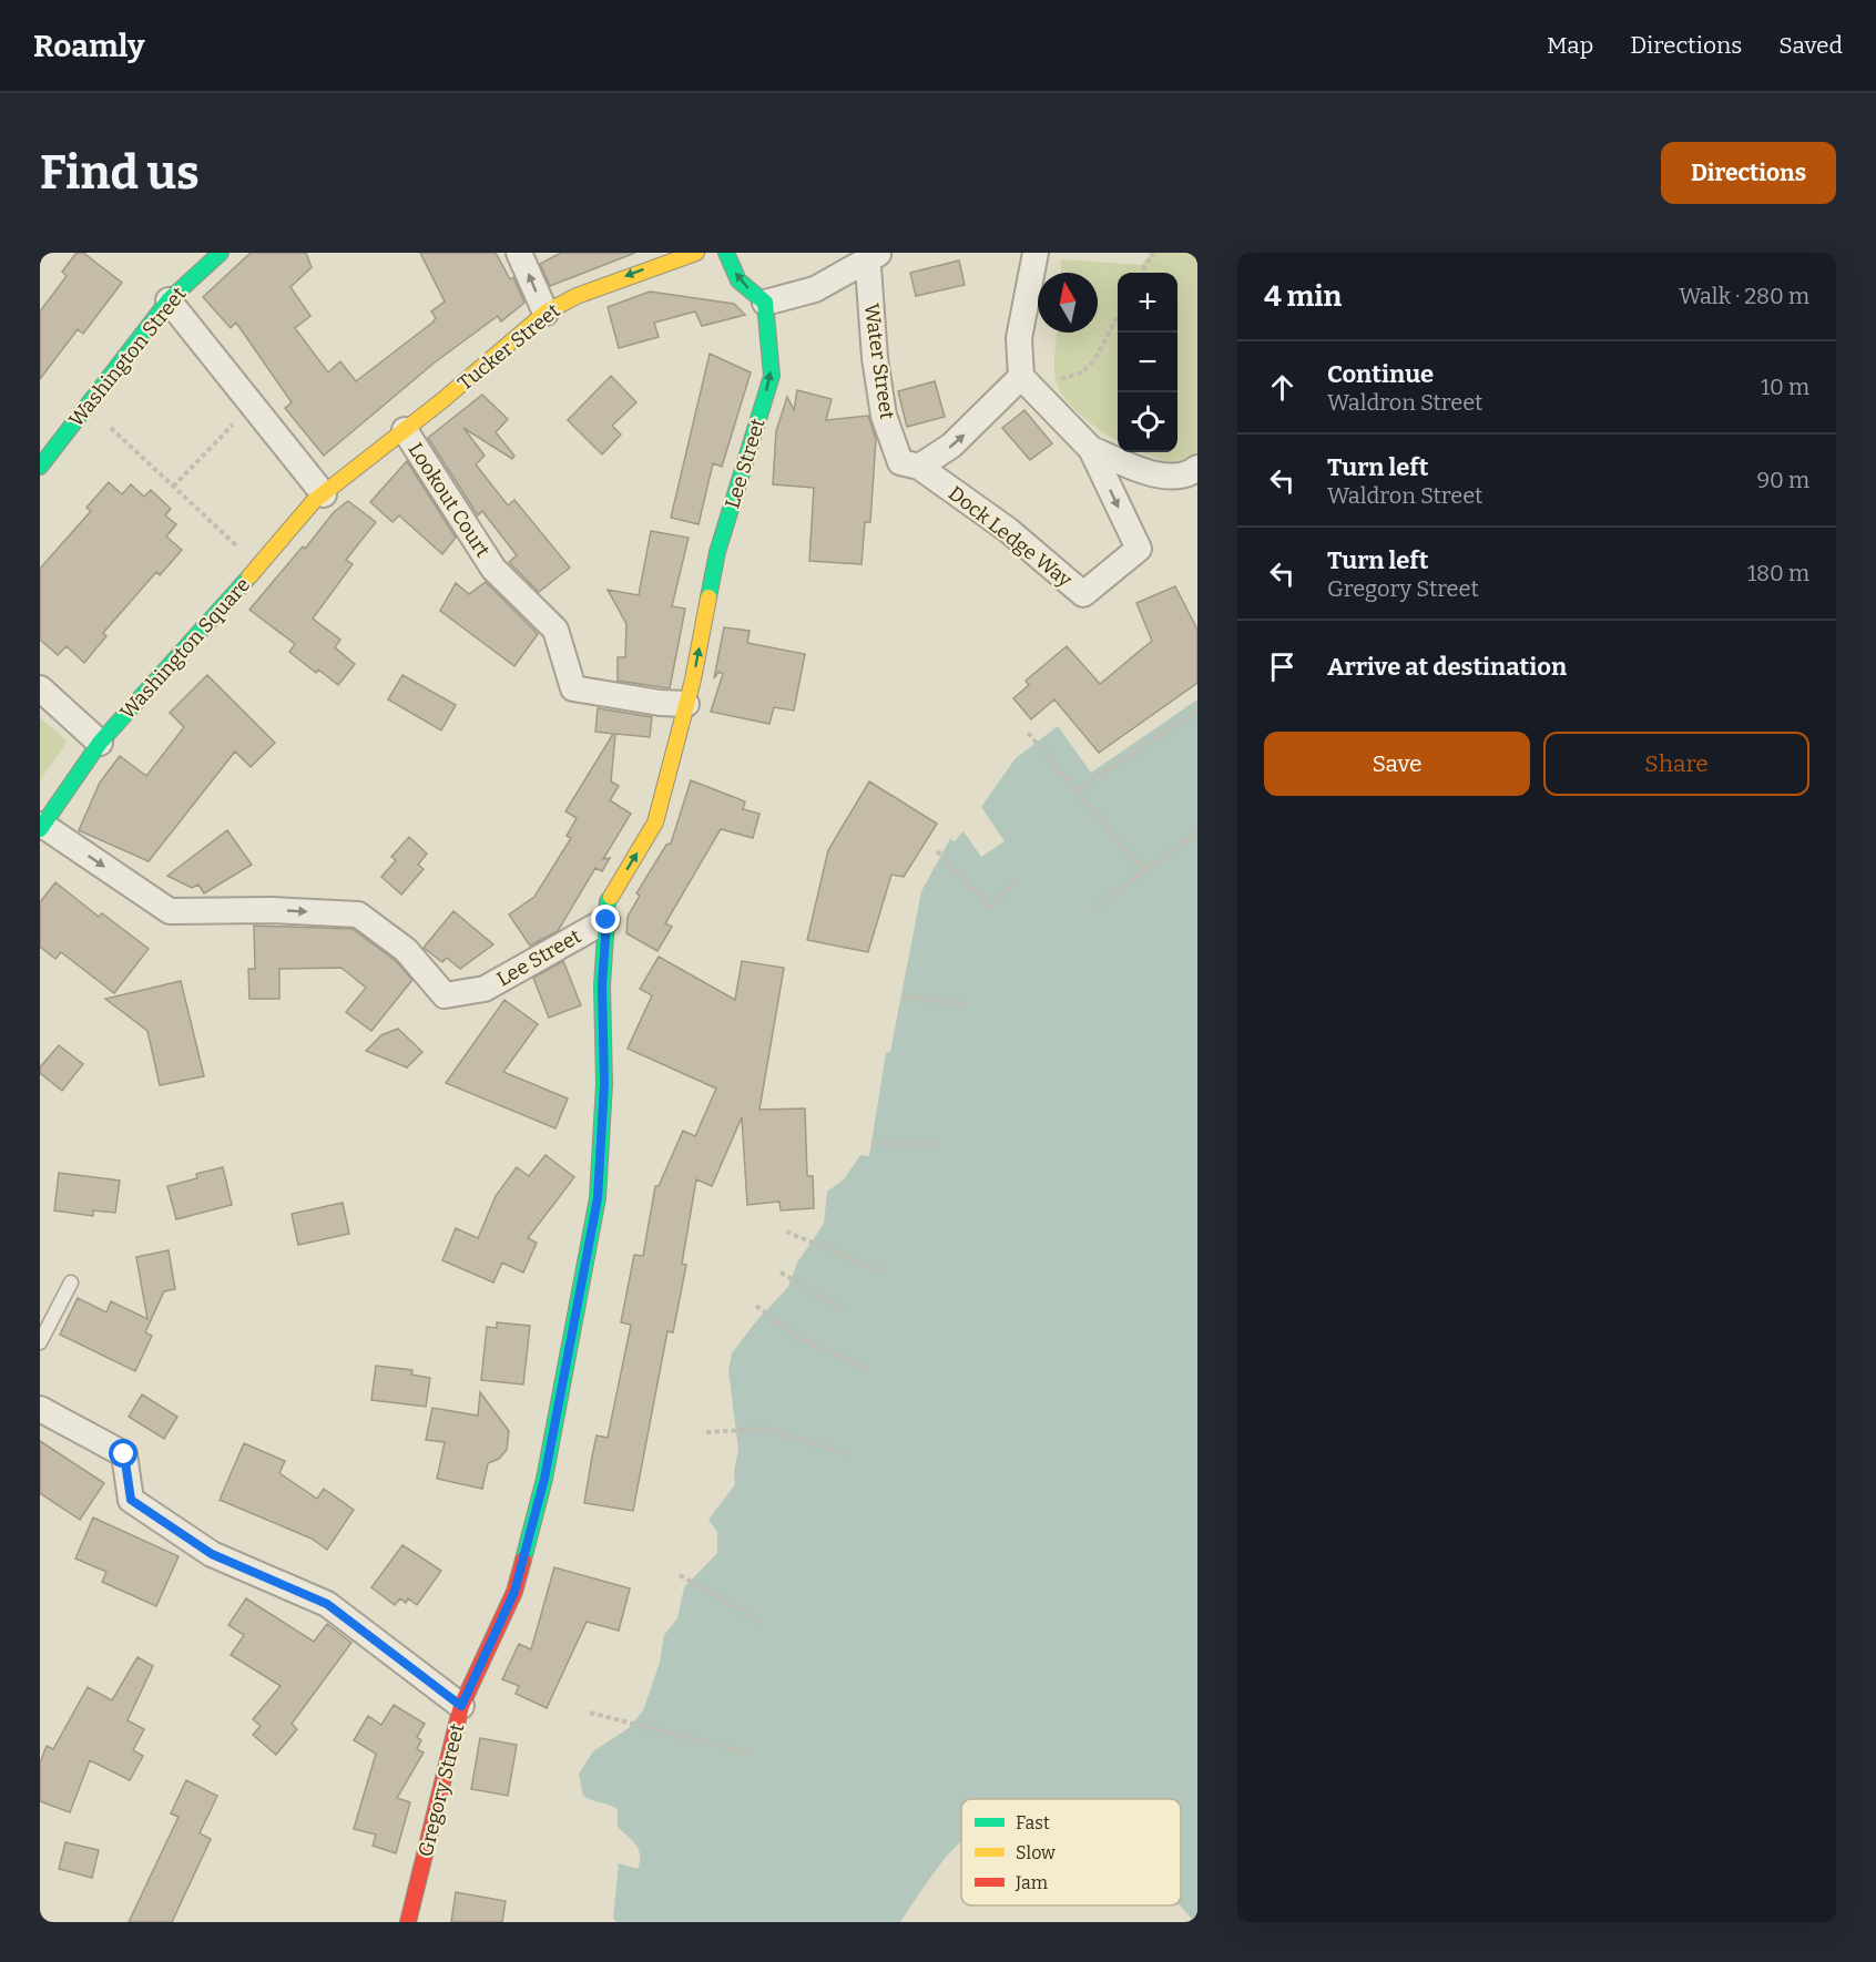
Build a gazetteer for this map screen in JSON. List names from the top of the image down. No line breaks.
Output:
{"streets":{"street":["Tucker Street","Washington Street","Water Street","Lee Street","Lookout Court","Dock Ledge Way","Washington Square","Gregory Street"]},"crossings":[["Tucker Street","Lookout Court"],["Tucker Street","Washington Square"],["Water Street","Dock Ledge Way"],["Lee Street","Lookout Court"],["Lee Street","Washington Square"],["Lee Street","Gregory Street"],["Lookout Court","Washington Square"]],"one_way":["Tucker Street"],"legend":["Fast","Slow","Jam"],"north":"top","page":{"header":"Roamly","nav":["Map","Directions","Saved"],"buttons":["Directions",["Save","Share"]],"title":"Find us","heading":["4 min","Walk · 280 m"],"map_buttons":["+","−"],"list":[["Continue","Waldron Street","10 m"],["Turn left","Waldron Street","90 m"],["Turn left","Gregory Street","180 m"],"Arrive at destination"]}}
